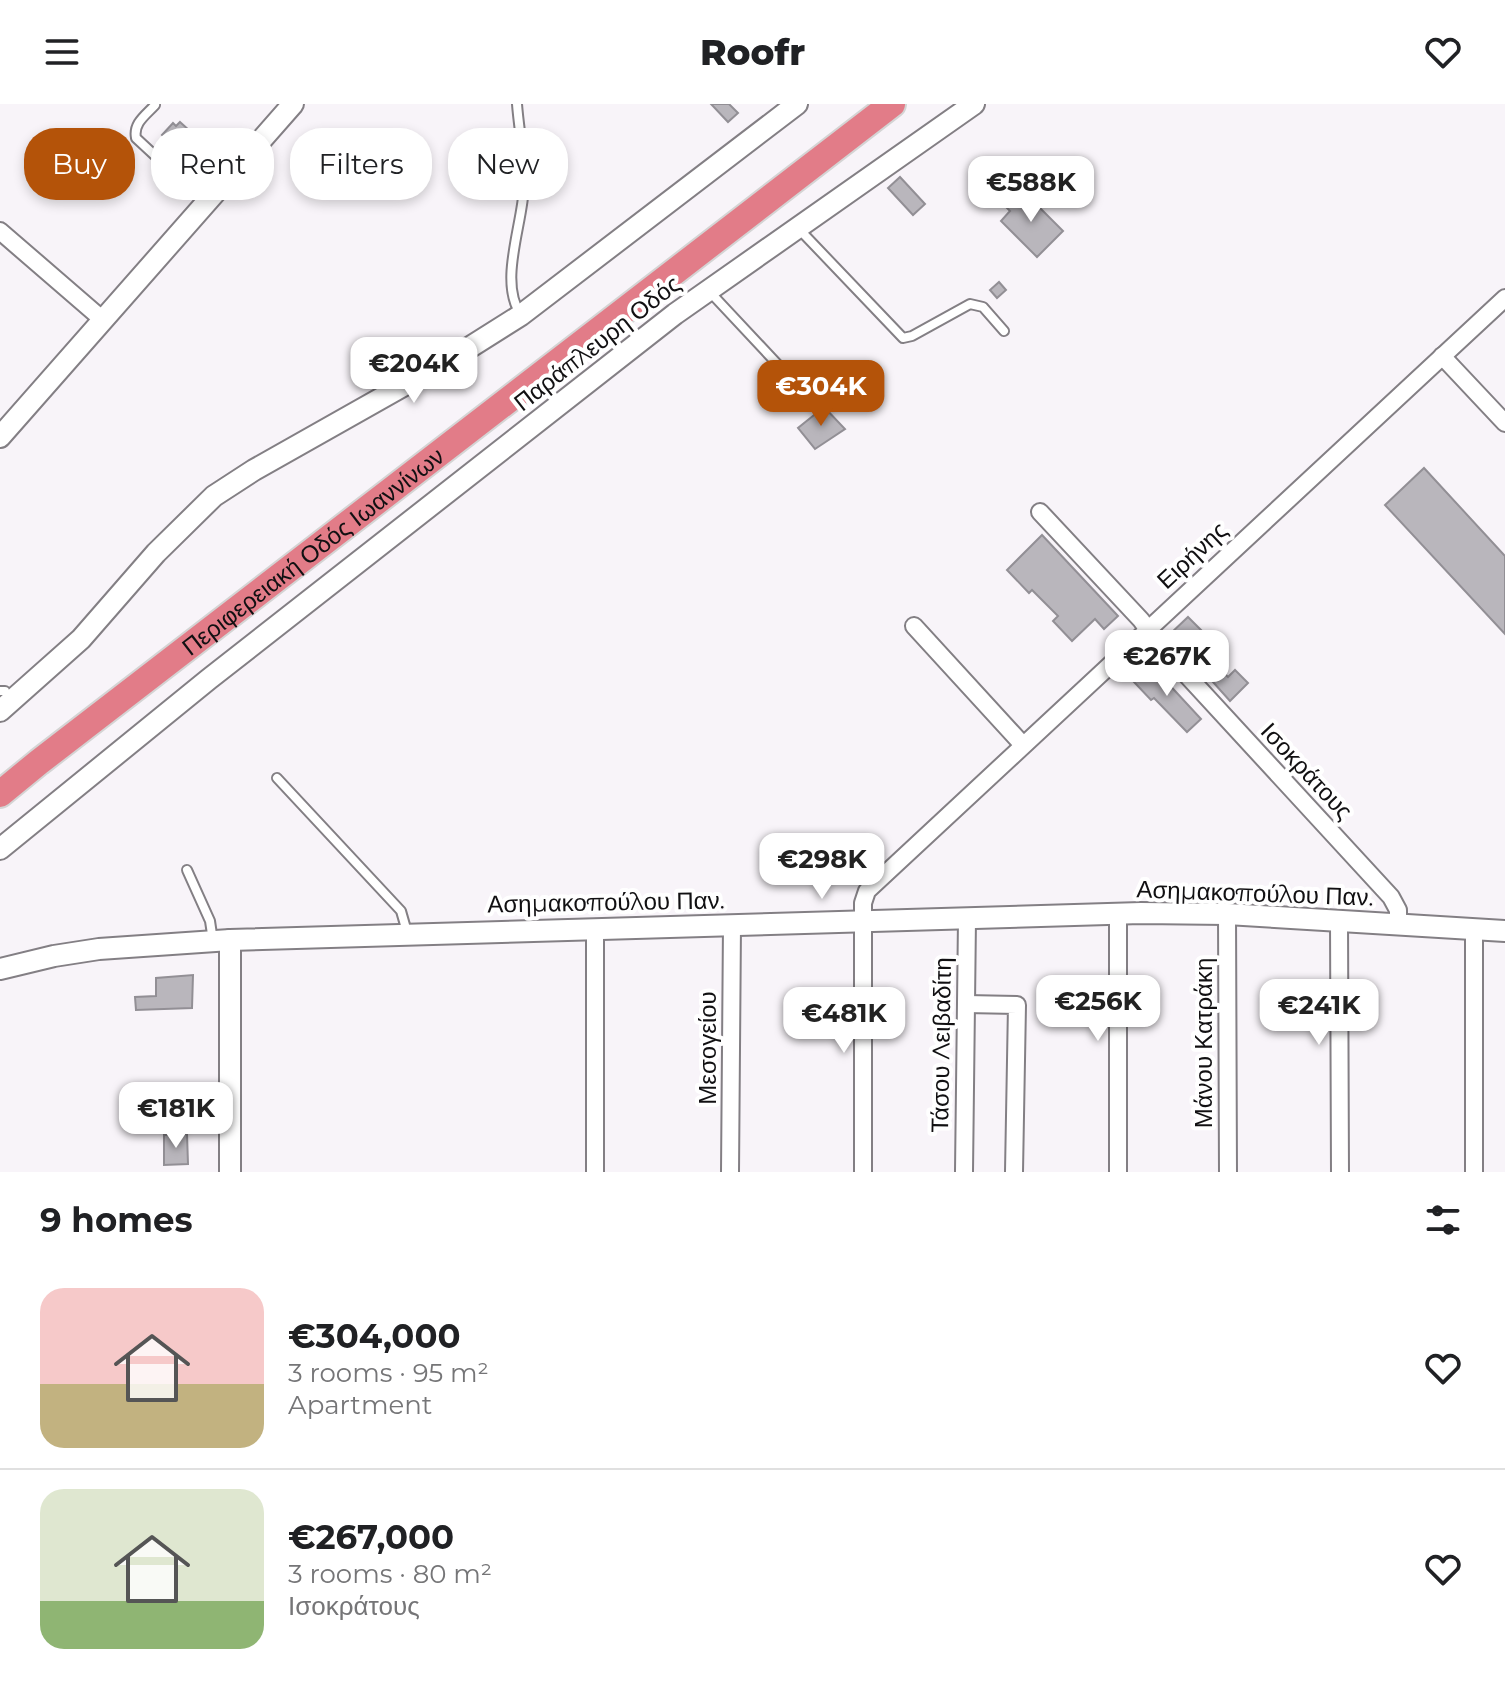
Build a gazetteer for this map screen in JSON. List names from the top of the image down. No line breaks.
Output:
{"streets":{"highway":["Περιφερειακή Οδός Ιωαννίνων"],"street":["Παράπλευρη Οδός","Ειρήνης","Ισοκράτους","Ασημακοπούλου Παν.","Μάνου Κατράκη","Τάσου Λειβαδίτη","Μεσογείου"]},"crossings":[["Ειρήνης","Ισοκράτους"],["Ειρήνης","Ασημακοπούλου Παν."],["Ισοκράτους","Ασημακοπούλου Παν."],["Ασημακοπούλου Παν.","Μάνου Κατράκη"],["Ασημακοπούλου Παν.","Τάσου Λειβαδίτη"],["Ασημακοπούλου Παν.","Μεσογείου"]],"page":{"header":"Roofr","chip":["Buy","Rent","Filters","New"],"price":["€588K","€204K","€304K","€267K","€298K","€256K","€241K","€481K","€181K"],"heading":"9 homes","list":[{"name":"€304,000","note":"3 rooms · 95 m² · Apartment"},{"name":"€267,000","note":"3 rooms · 80 m² · Ισοκράτους"}]}}
